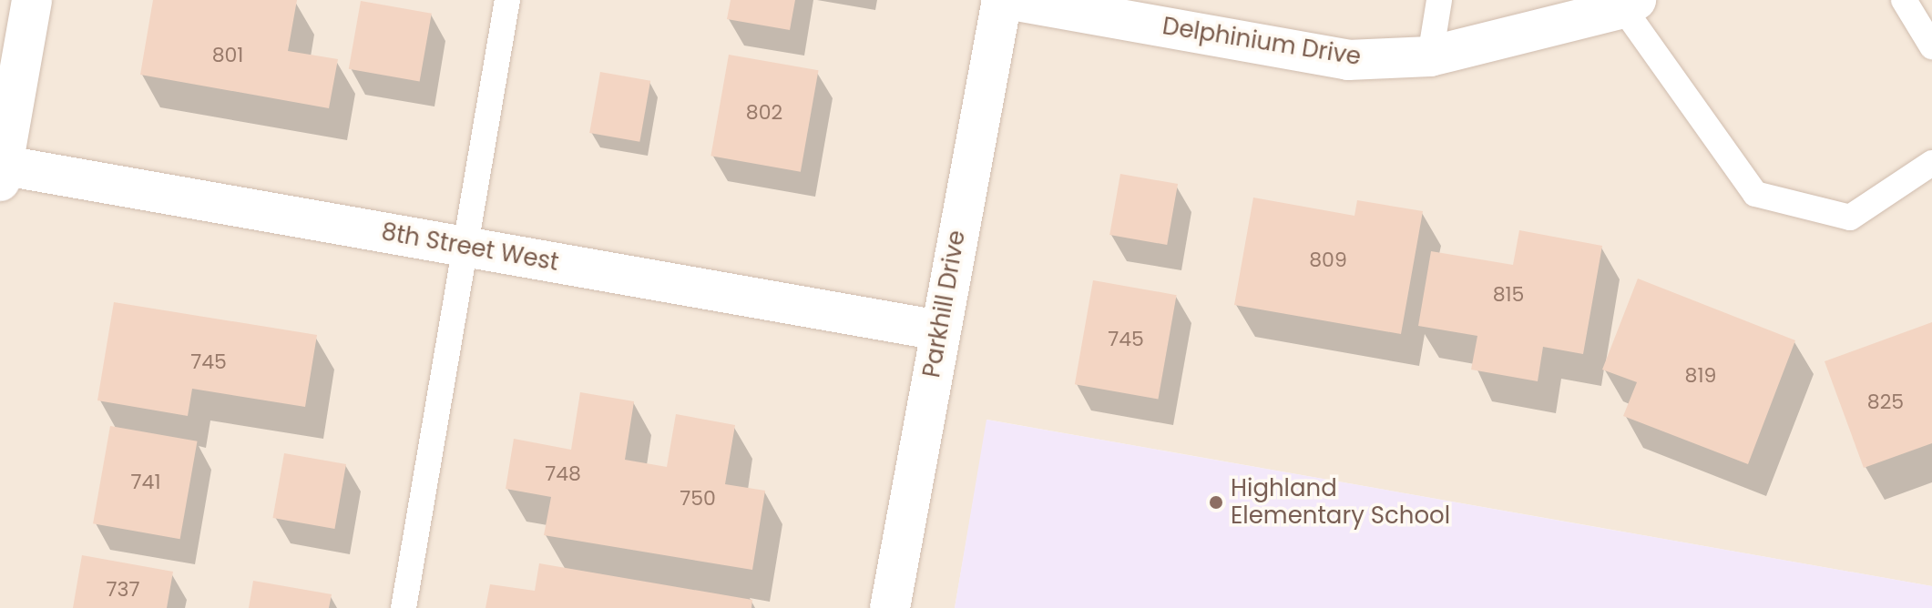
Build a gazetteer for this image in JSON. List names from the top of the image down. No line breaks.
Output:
{"streets":{"street":["Delphinium Drive","8th Street West","Parkhill Drive"]},"crossings":[["8th Street West","Parkhill Drive"]],"places":["Highland Elementary School"],"house_numbers":["801","802","809","815","745","745","819","825","748","741","750","737"]}
